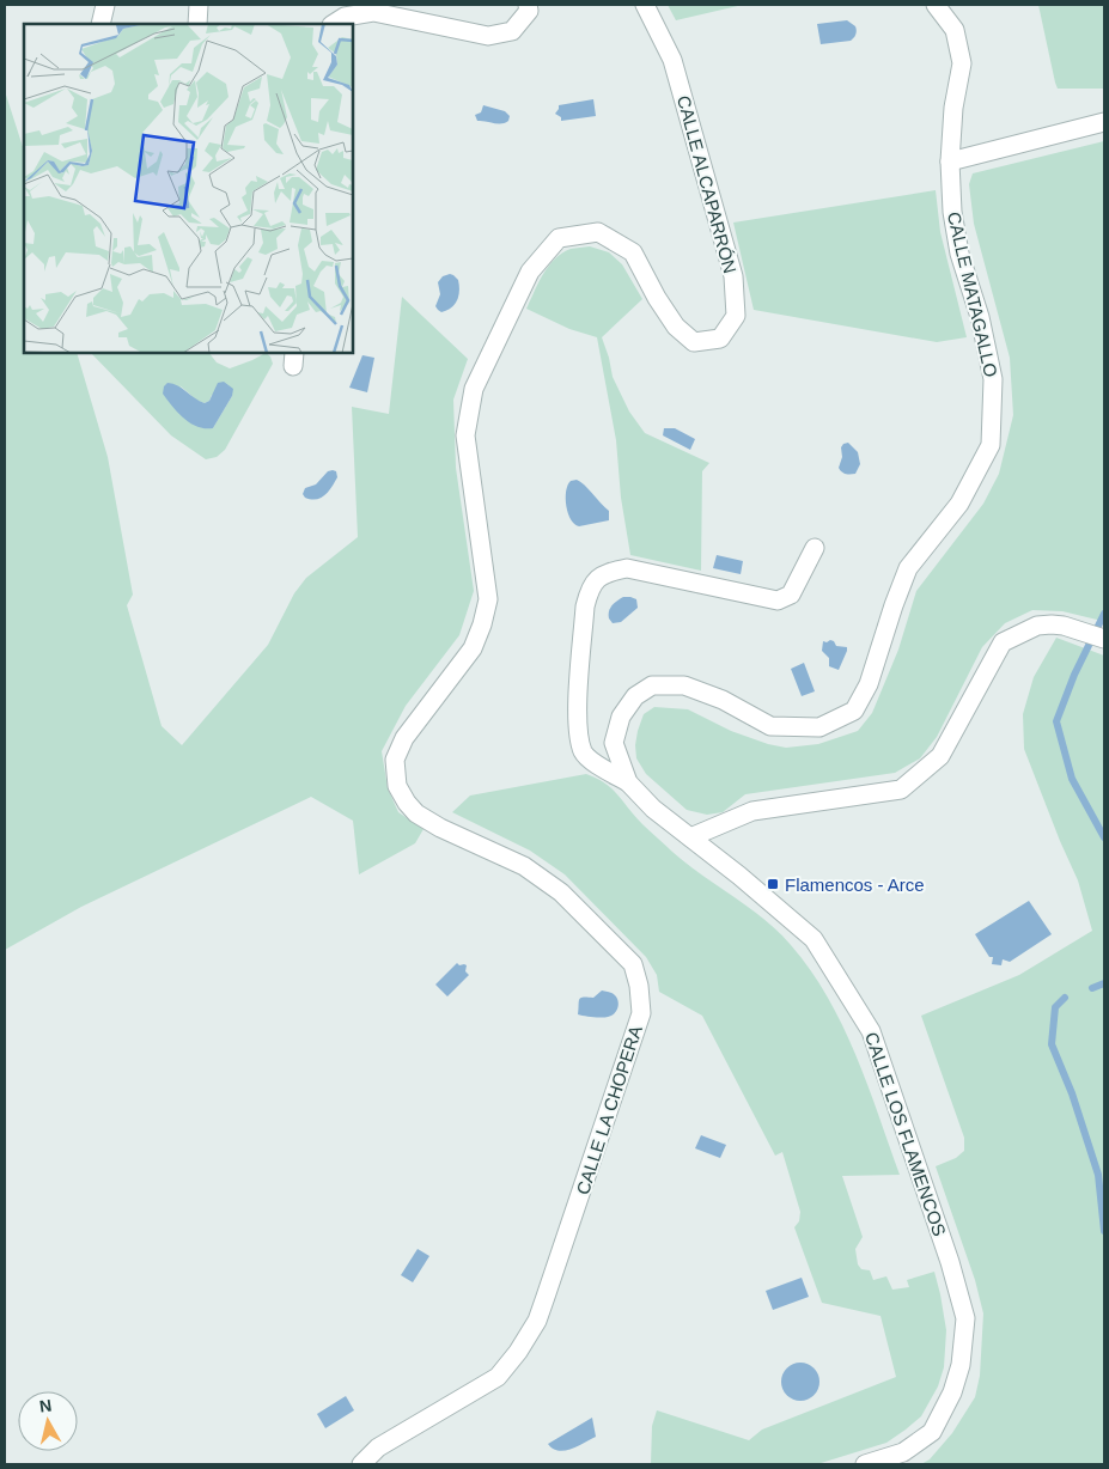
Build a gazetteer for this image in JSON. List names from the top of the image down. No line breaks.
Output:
{"streets":{"street":["CALLE ALCAPARRÓN","CALLE MATAGALLO","CALLE LA CHOPERA","CALLE LOS FLAMENCOS"]},"crossings":[["CALLE ALCAPARRÓN","CALLE LA CHOPERA"],["CALLE MATAGALLO","CALLE LOS FLAMENCOS"]],"places":{"transit":["Flamencos - Arce"]},"north":"top"}
